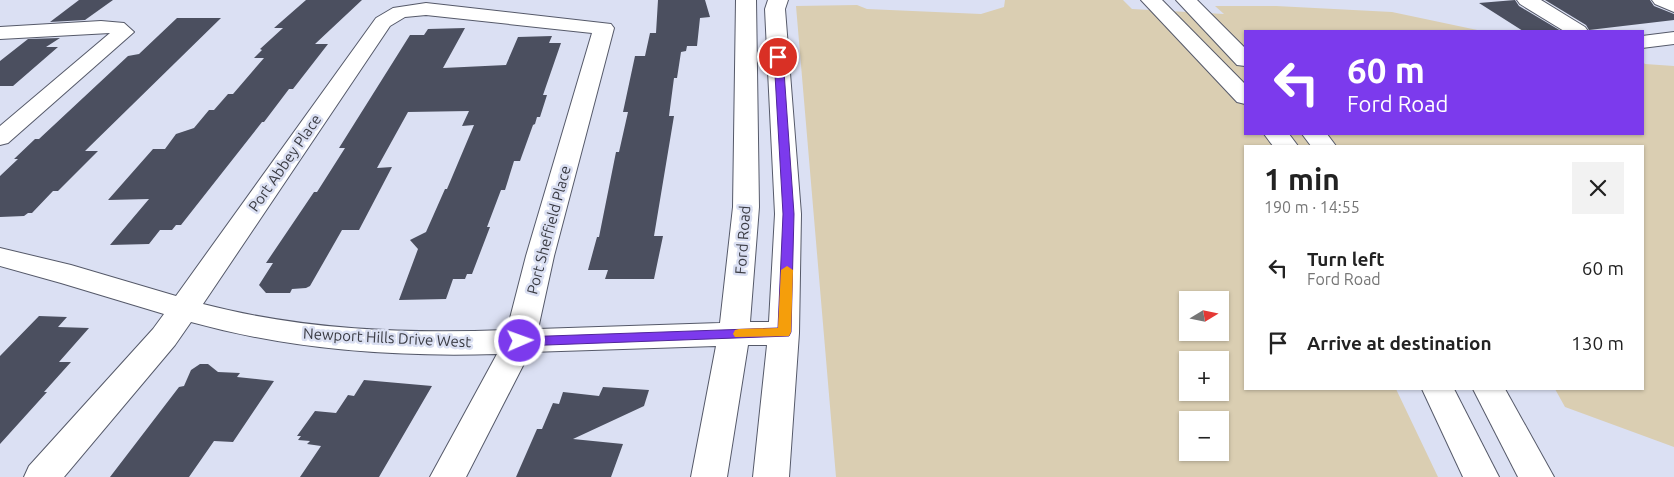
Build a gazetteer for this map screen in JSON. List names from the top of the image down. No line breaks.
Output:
{"streets":{"street":["Port Abbey Place","Port Sheffield Place","Ford Road","Newport Hills Drive West"]},"crossings":[["Port Abbey Place","Port Sheffield Place"],["Port Abbey Place","Newport Hills Drive West"],["Port Sheffield Place","Newport Hills Drive West"],["Ford Road","Newport Hills Drive West"]],"north":"right","page":{"turn":["60 m","Ford Road"],"heading":["1 min","190 m · 14:55"],"list":[{"name":"Turn left","note":"Ford Road","value":"60 m"},{"name":"Arrive at destination","value":"130 m"}],"map_buttons":["+","−"]}}
